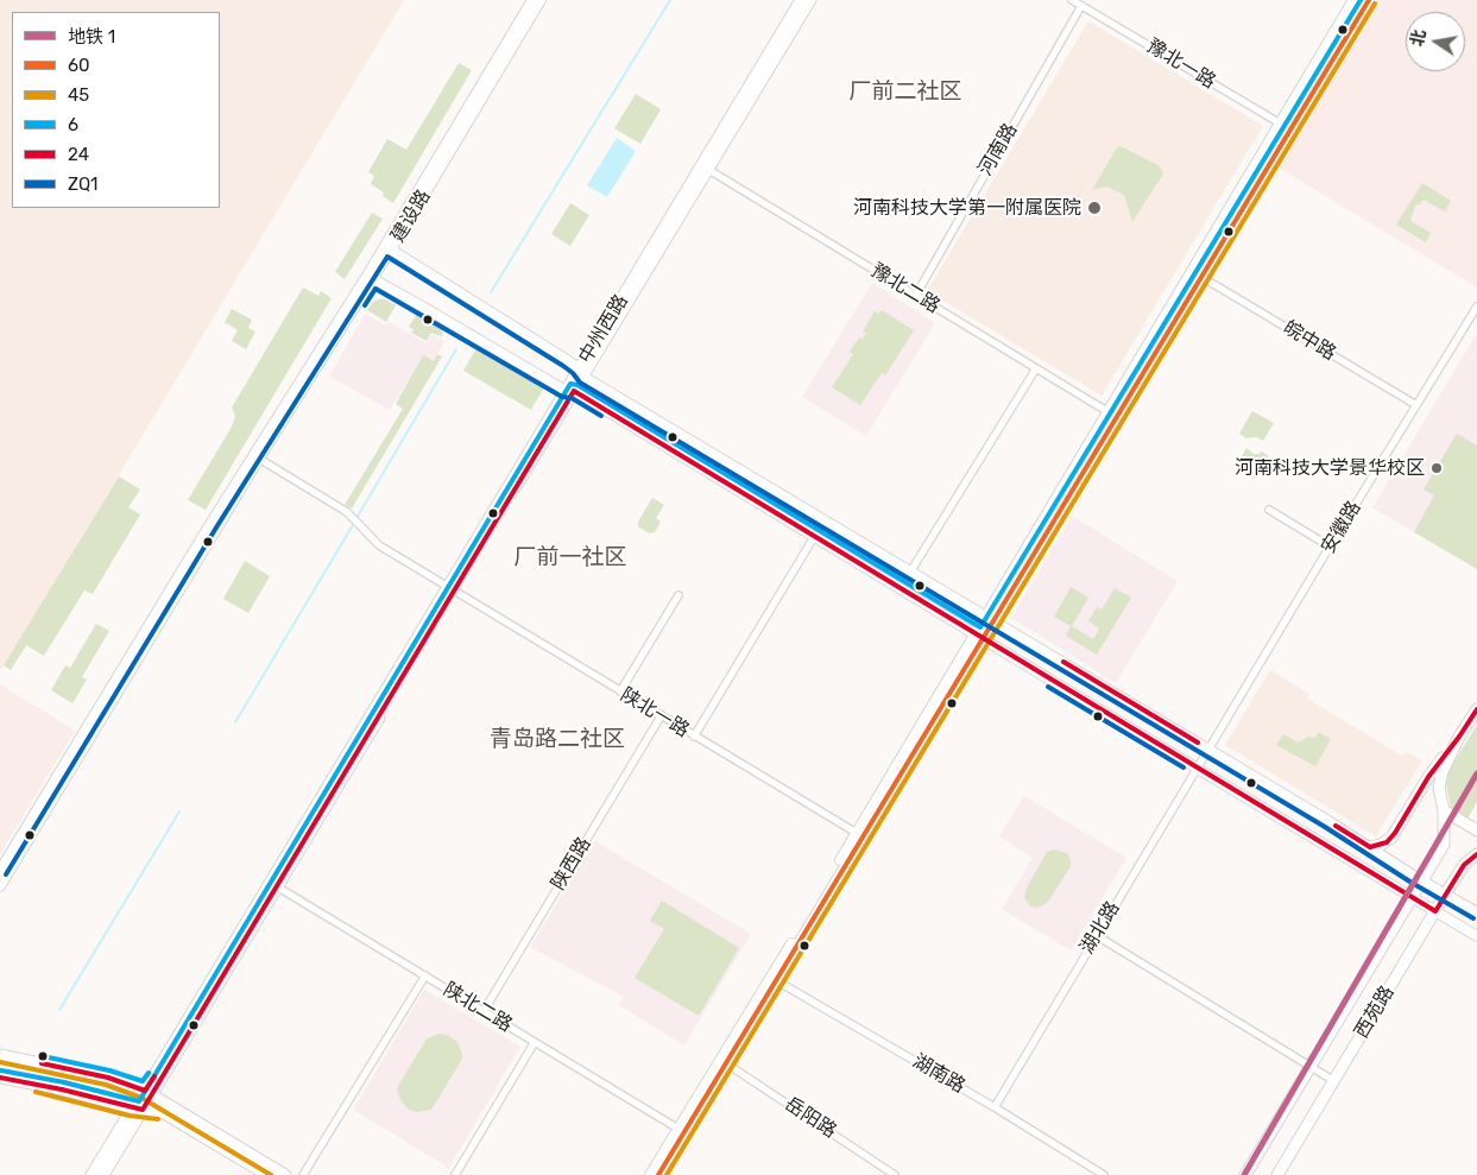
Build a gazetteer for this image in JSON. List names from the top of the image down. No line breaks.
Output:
{"streets":{"main road":["建设路","中州西路","西苑路"],"street":["豫北一路","河南路","豫北二路","皖中路","安徽路","陕北一路","陕西路","湖北路","陕北二路","湖南路","岳阳路"]},"crossings":[["豫北一路","河南路"],["河南路","豫北二路"],["建设路","陕北一路"],["豫北二路","中州西路"],["中州西路","陕北一路"],["中州西路","陕北二路"],["皖中路","安徽路"],["安徽路","湖北路"],["陕北一路","陕西路"],["陕西路","陕北二路"],["湖北路","湖南路"]],"districts":["厂前二社区","厂前一社区","青岛路二社区"],"places":["河南科技大学第一附属医院","河南科技大学景华校区"],"lines":["transit line 60","transit line 6","transit line 45","transit line ZQ1","transit line 24","metro line 1"],"legend":["地铁 1","60","45","6","24","ZQ1"],"north":"left"}
